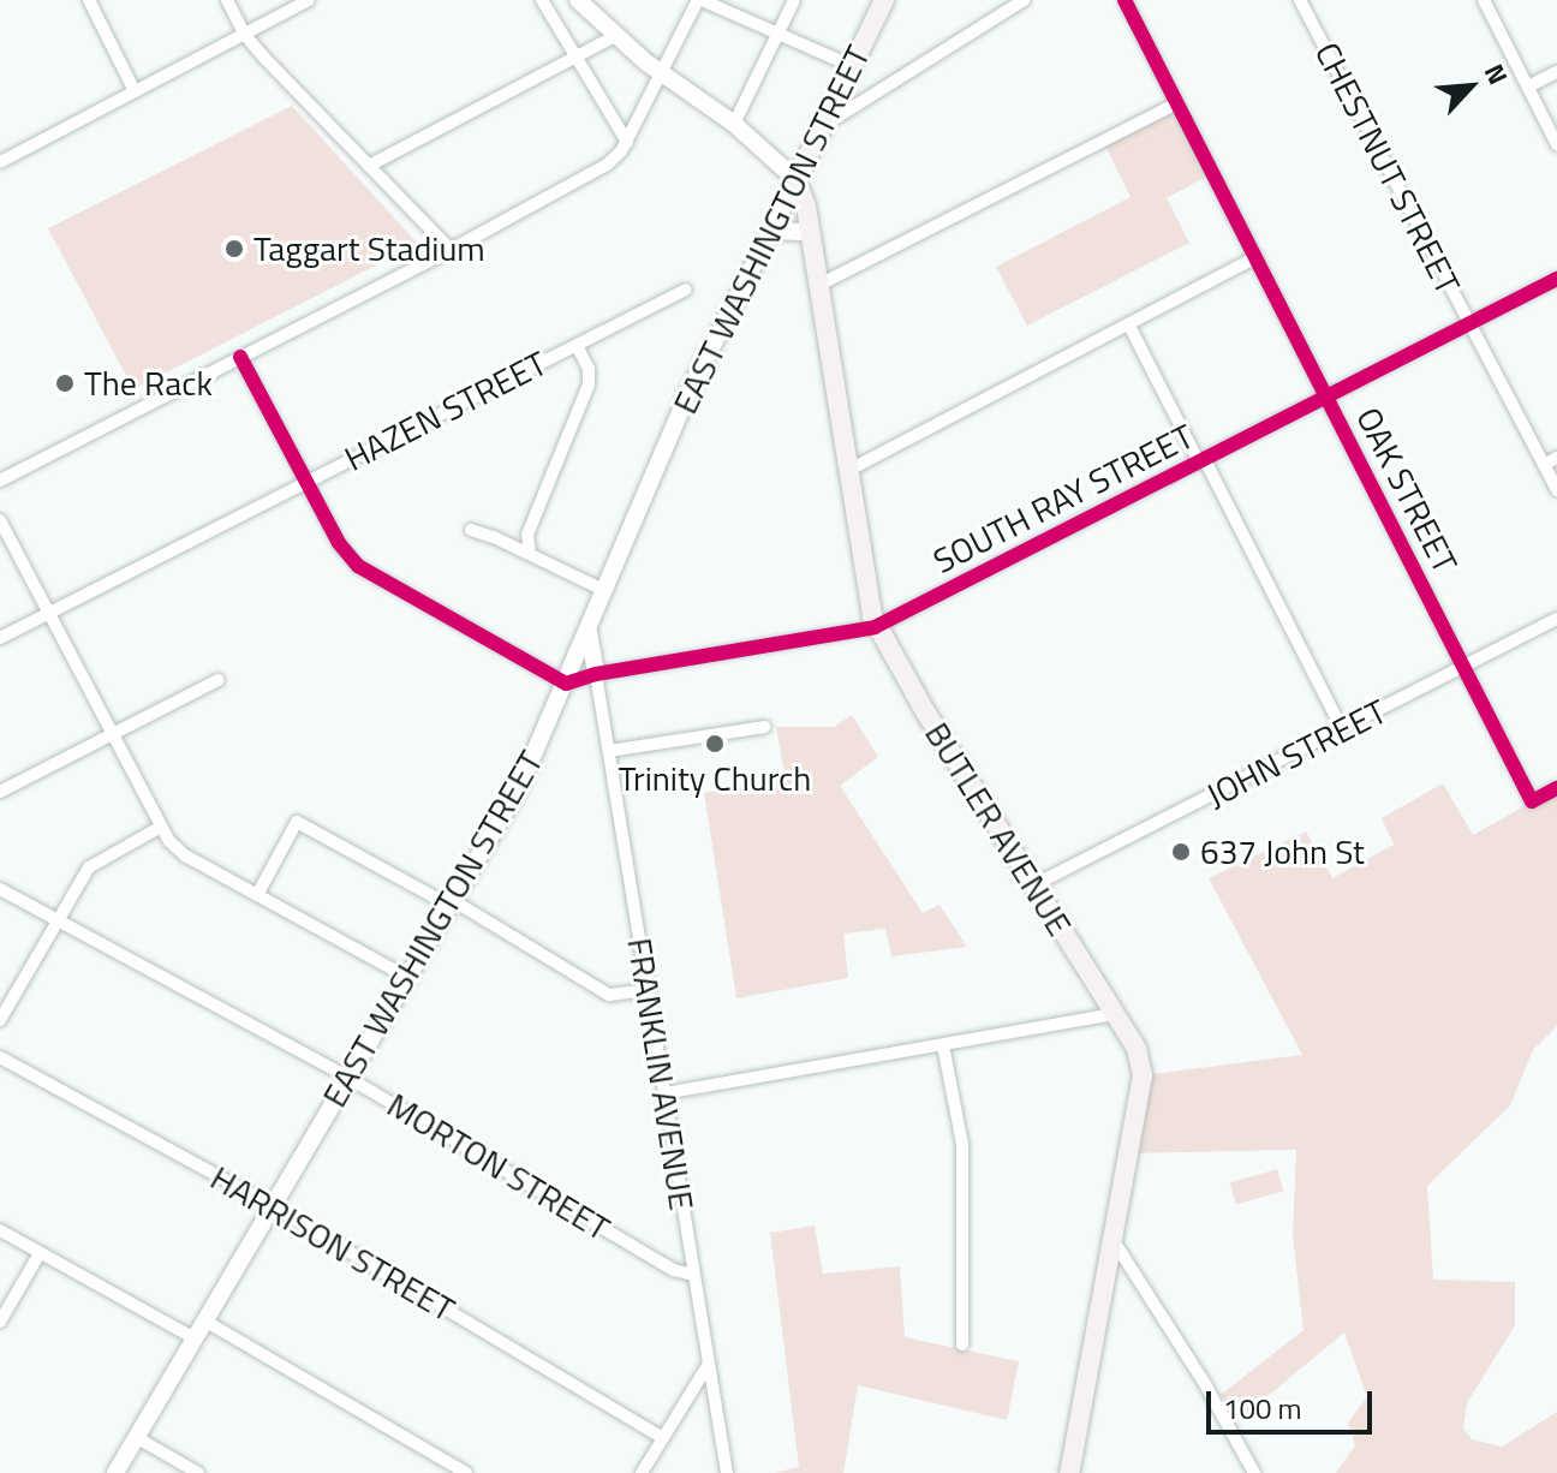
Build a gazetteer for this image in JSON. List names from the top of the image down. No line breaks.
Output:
{"streets":{"main road":["EAST WASHINGTON STREET","BUTLER AVENUE"],"street":["CHESTNUT STREET","HAZEN STREET","OAK STREET","SOUTH RAY STREET","JOHN STREET","FRANKLIN AVENUE","MORTON STREET","HARRISON STREET"]},"crossings":[["CHESTNUT STREET","SOUTH RAY STREET"],["EAST WASHINGTON STREET","SOUTH RAY STREET"],["EAST WASHINGTON STREET","BUTLER AVENUE"],["EAST WASHINGTON STREET","MORTON STREET"],["EAST WASHINGTON STREET","HARRISON STREET"],["OAK STREET","SOUTH RAY STREET"],["OAK STREET","JOHN STREET"],["SOUTH RAY STREET","BUTLER AVENUE"],["SOUTH RAY STREET","FRANKLIN AVENUE"],["JOHN STREET","BUTLER AVENUE"],["FRANKLIN AVENUE","MORTON STREET"]],"places":["Taggart Stadium","The Rack","Trinity Church","637 John St"],"scale_bar":"100 m","north":"top right"}
